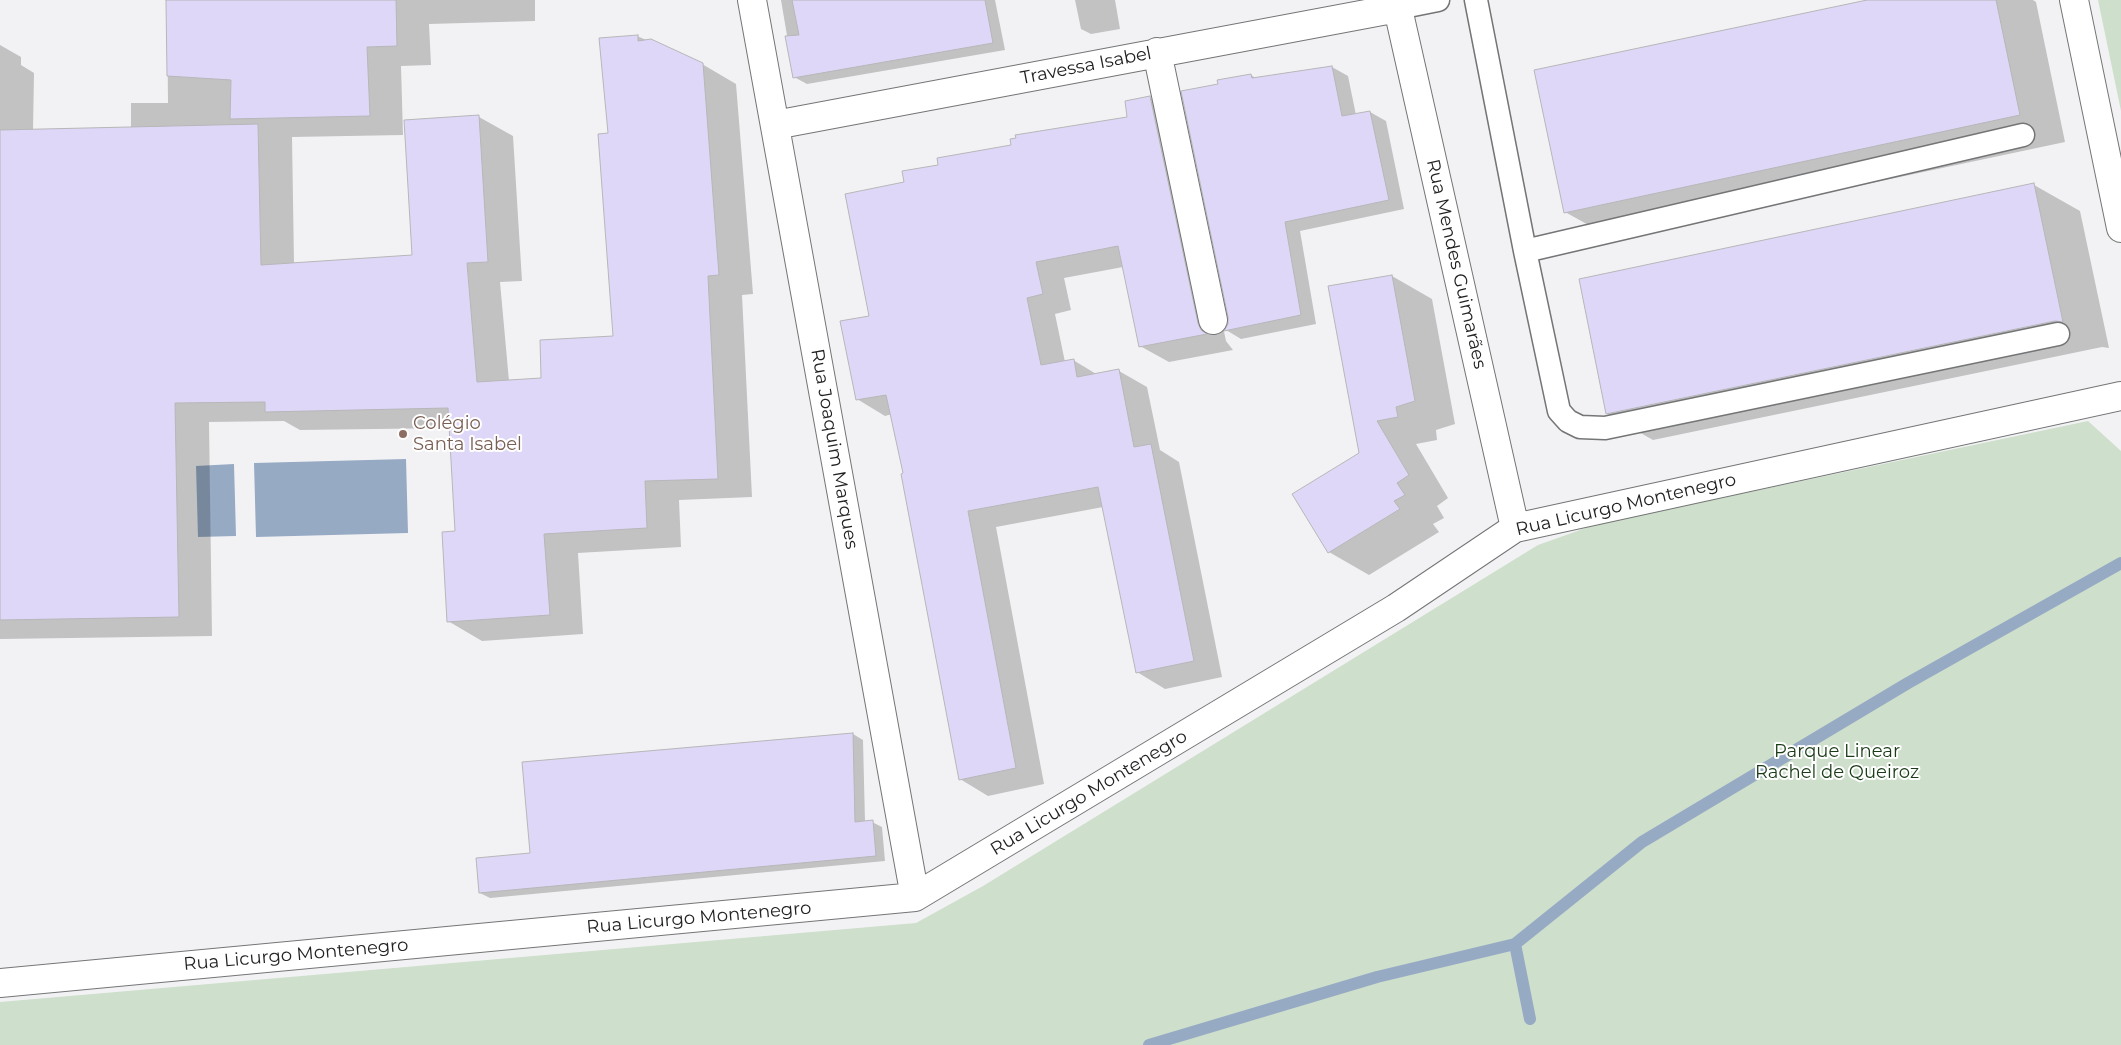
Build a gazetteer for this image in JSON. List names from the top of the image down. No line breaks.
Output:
{"streets":{"street":["Travessa Isabel","Rua Mendes Guimarães","Rua Joaquim Marques","Rua Licurgo Montenegro"]},"crossings":[["Travessa Isabel","Rua Mendes Guimarães"],["Travessa Isabel","Rua Joaquim Marques"],["Rua Mendes Guimarães","Rua Licurgo Montenegro"],["Rua Joaquim Marques","Rua Licurgo Montenegro"]],"parks":["Parque Linear Rachel de Queiroz"],"places":["Colégio Santa Isabel"]}
